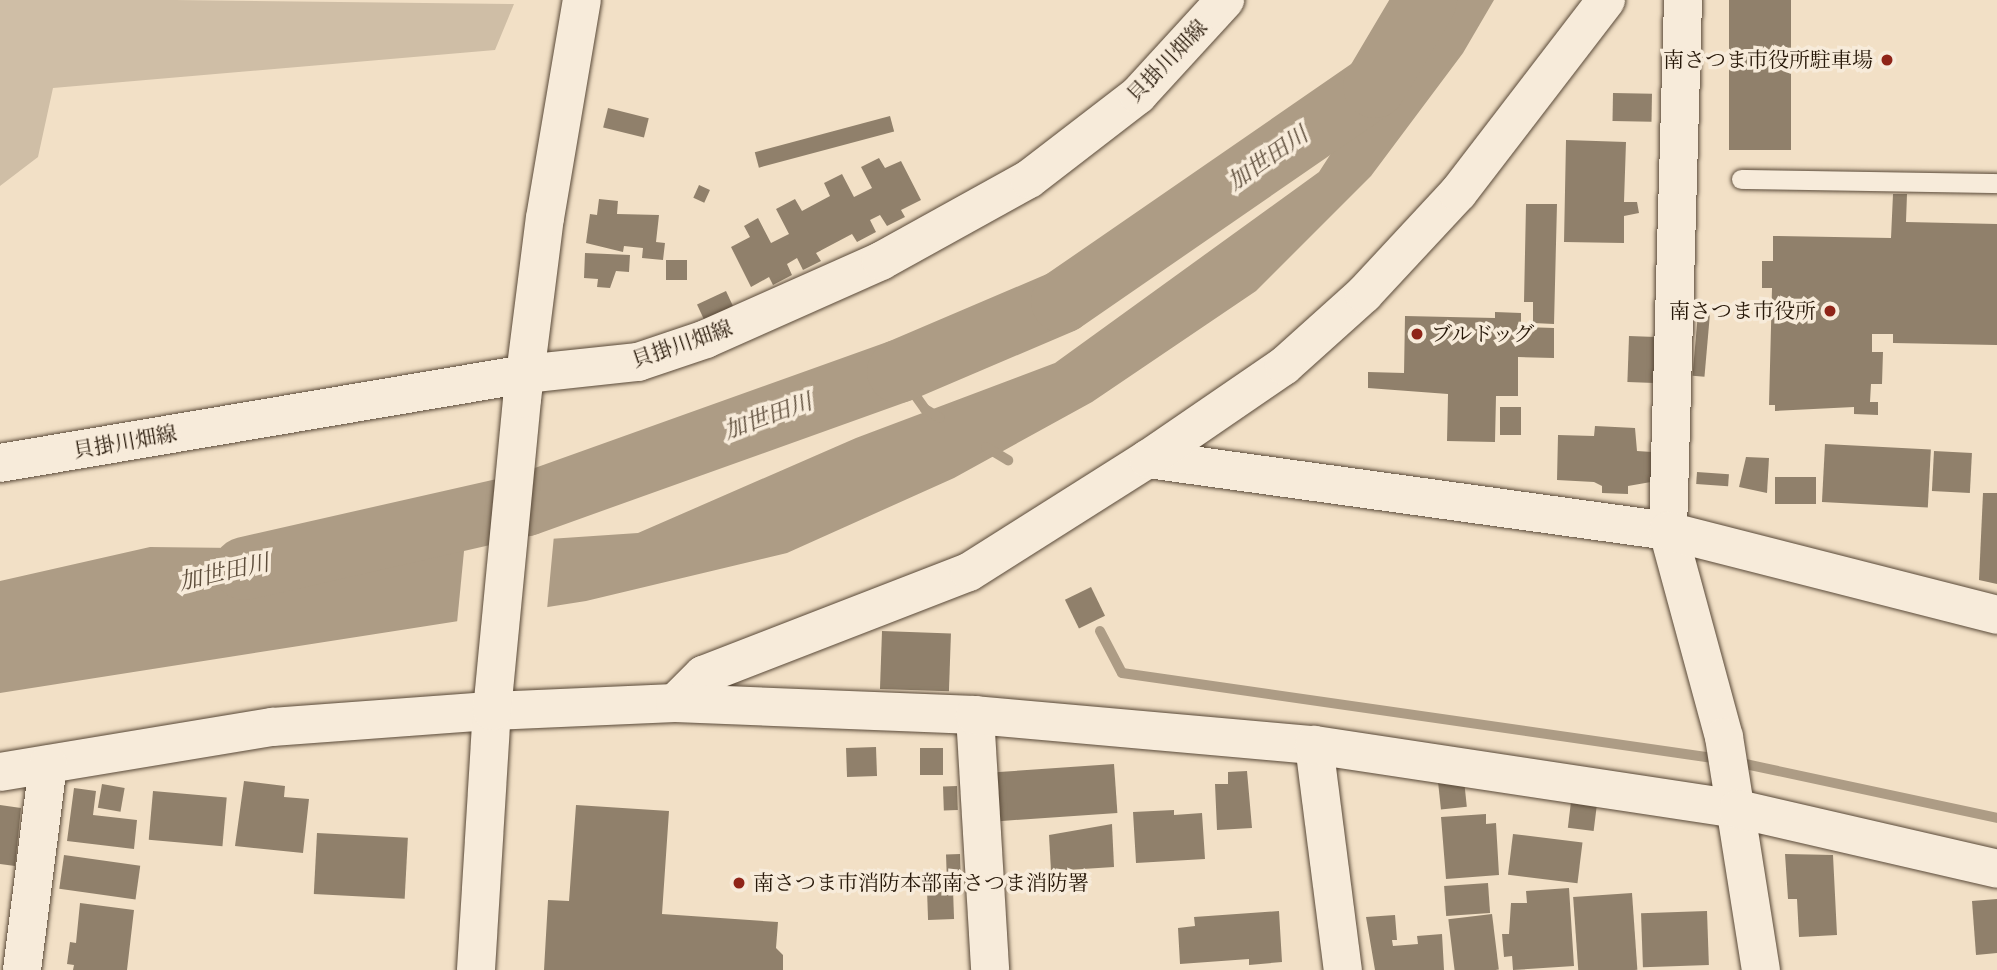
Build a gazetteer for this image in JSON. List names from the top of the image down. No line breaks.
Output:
{"streets":{"street":["貝掛川畑線"]},"water":["加世田川"],"places":["南さつま市役所駐車場","南さつま市役所","ブルドッグ","南さつま市消防本部南さつま消防署"]}
